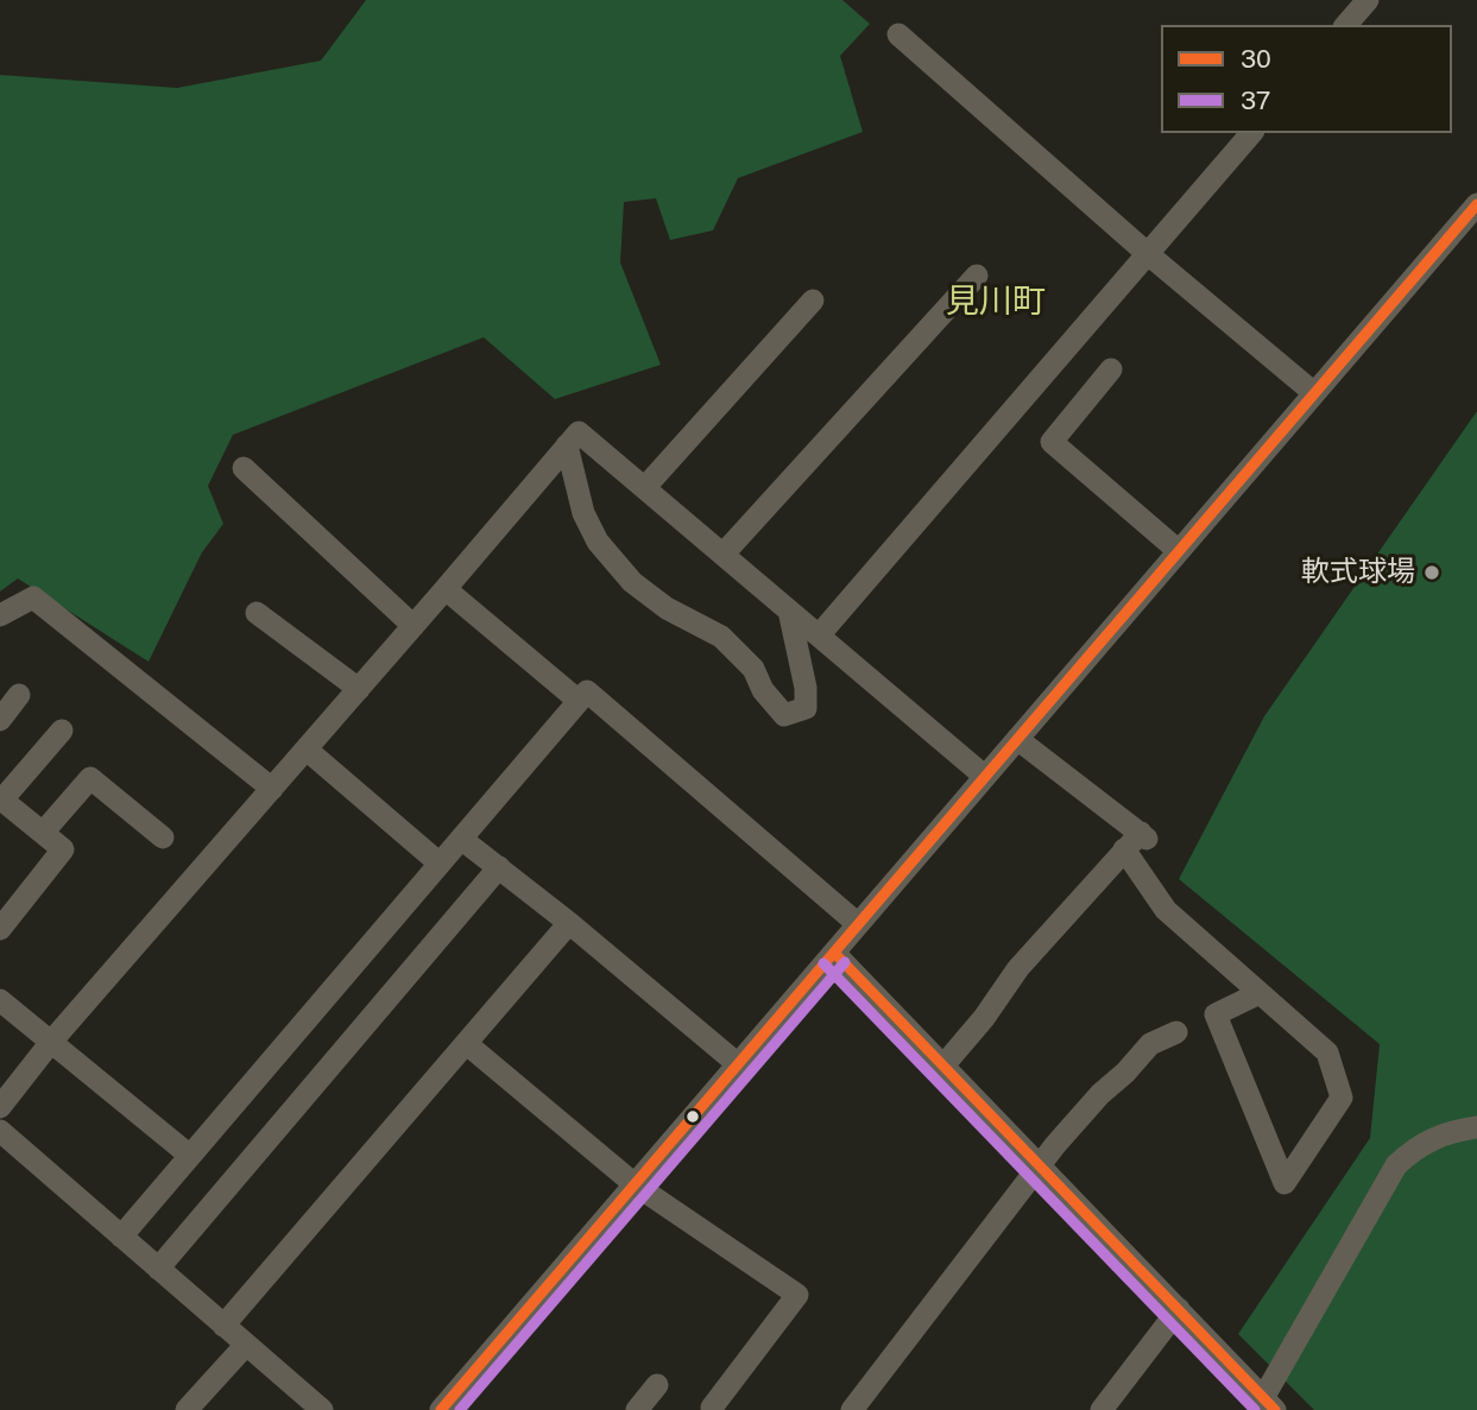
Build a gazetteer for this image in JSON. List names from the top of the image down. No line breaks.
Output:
{"districts":["見川町"],"places":["軟式球場"],"lines":["transit line 30","transit line 37"],"legend":["30","37"]}
